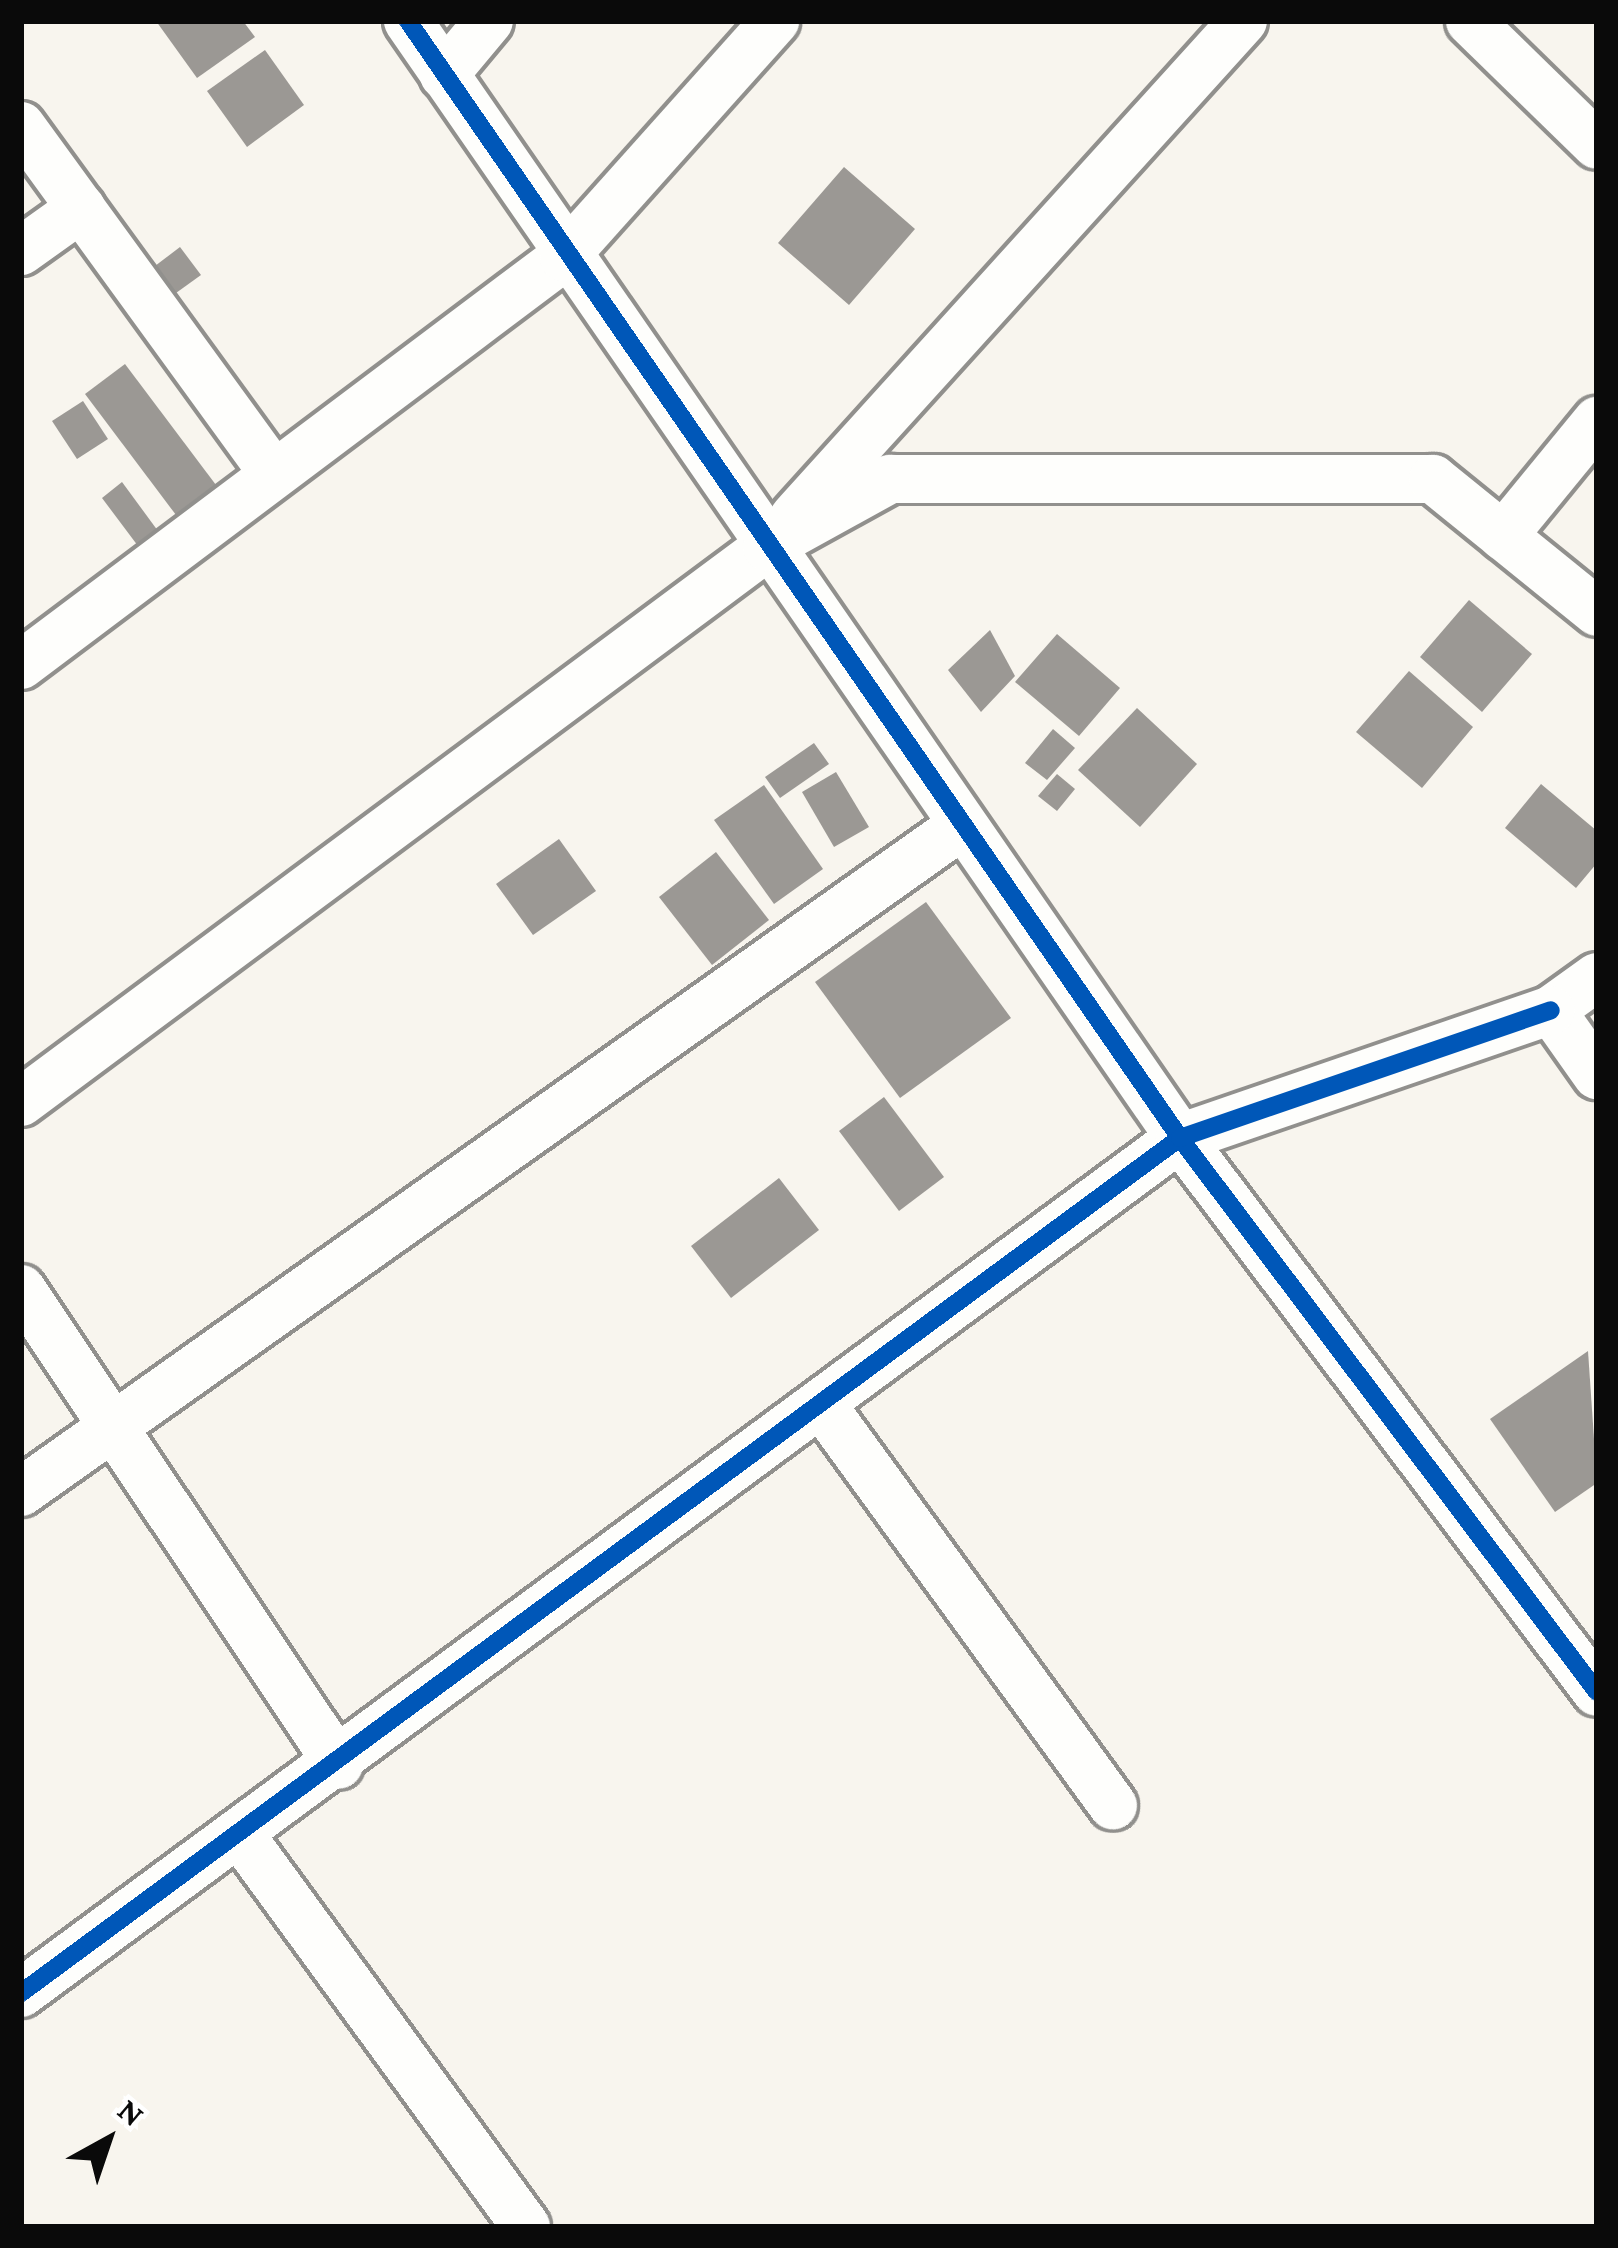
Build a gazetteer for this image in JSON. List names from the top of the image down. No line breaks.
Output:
{"north":"top right"}
